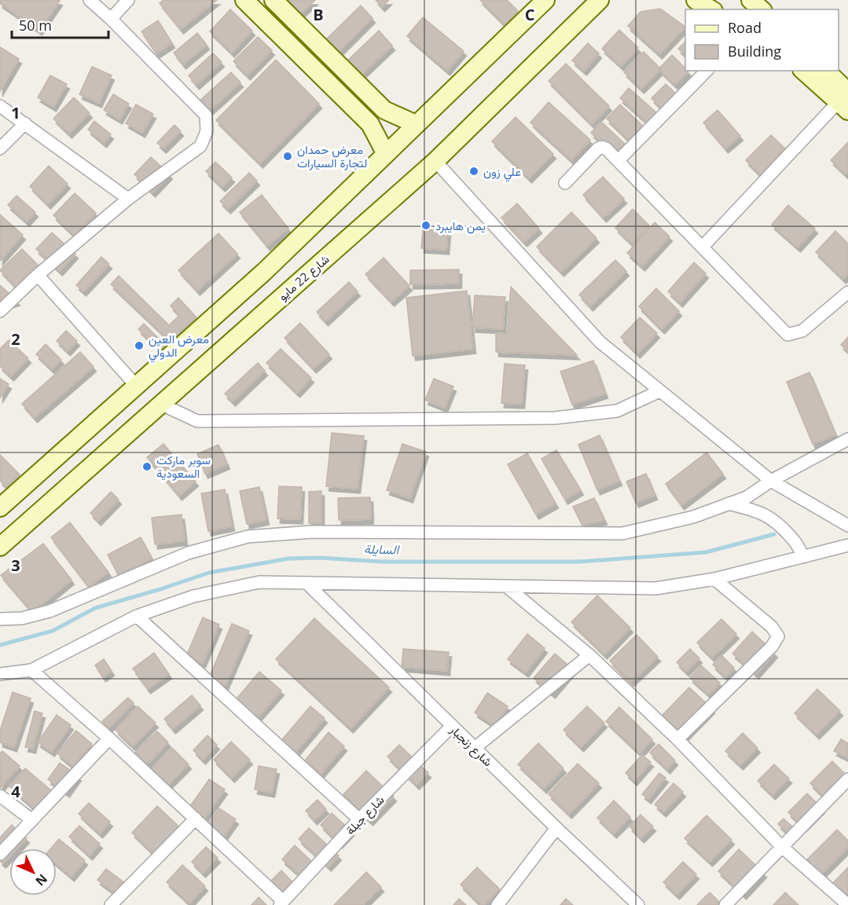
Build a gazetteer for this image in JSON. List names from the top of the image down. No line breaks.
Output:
{"streets":{"main road":["شارع 22 مايو"],"street":["شارع زنجبار","شارع جبلة"]},"crossings":[["شارع زنجبار","شارع جبلة"]],"water":["السايلة"],"places":["معرض حمدان لتجارة السيارات","علي زون","يمن هايبرد","معرض العين الدولي","سوبر ماركت السعودية"],"legend":["Road","Building"],"scale_bar":"50 m","north":"bottom right","grid":{"columns":["B","C"],"rows":["1","2","3","4"]}}
